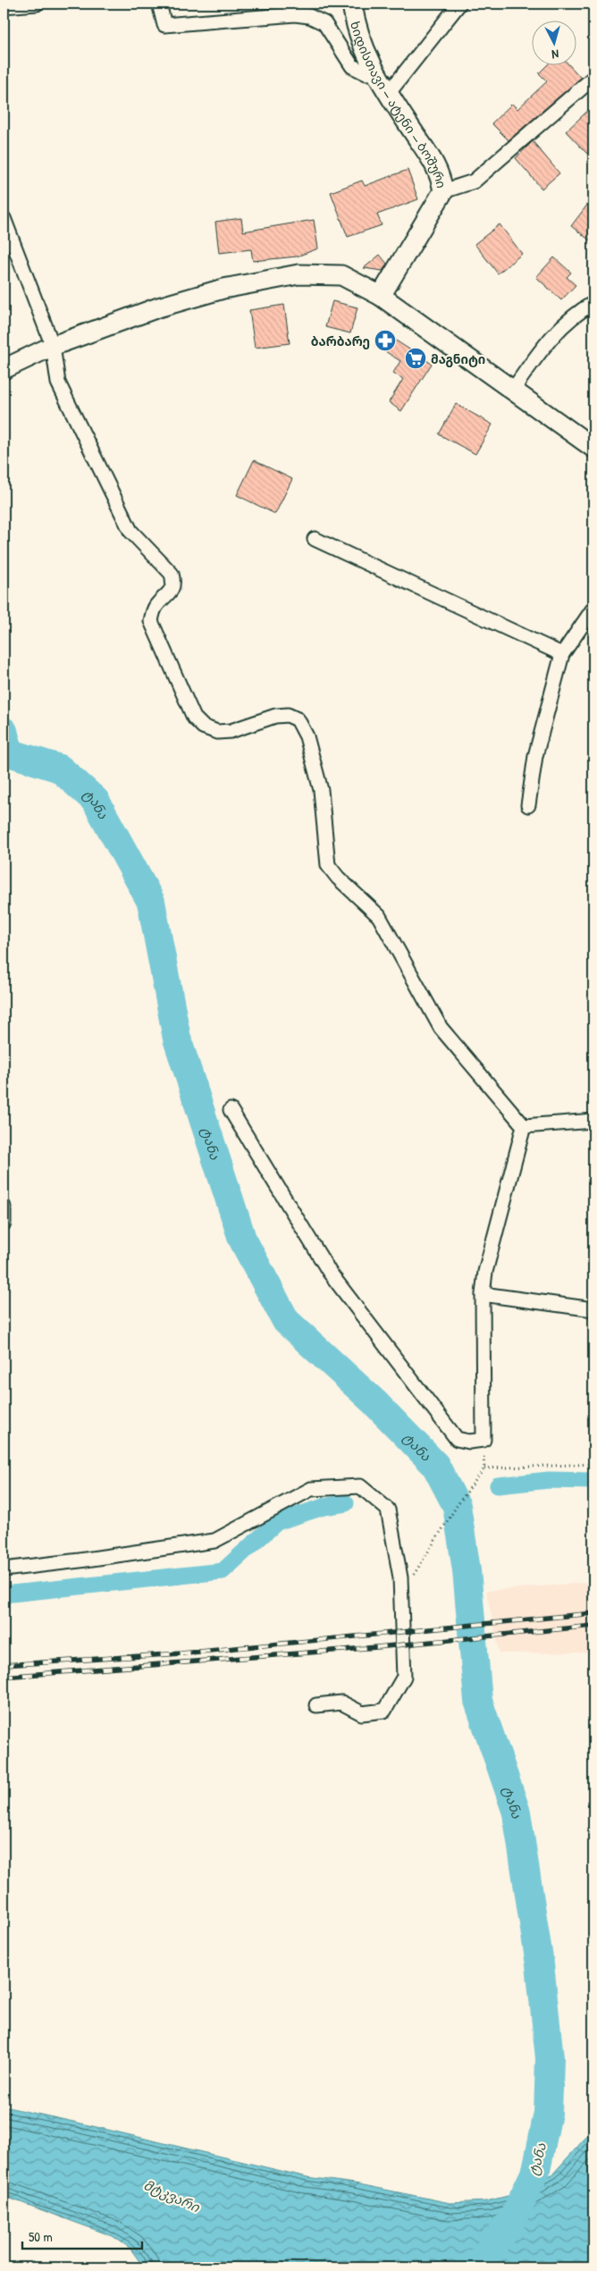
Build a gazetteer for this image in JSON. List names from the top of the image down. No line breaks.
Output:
{"streets":{"main road":["ხიდისთავი — ატენი — ბოშური"]},"water":["ტანა","მტკვარი"],"places":{"pharmacy":["ბარბარე"],"supermarket":["მაგნიტი"]},"scale_bar":"50 m","north":"bottom"}
